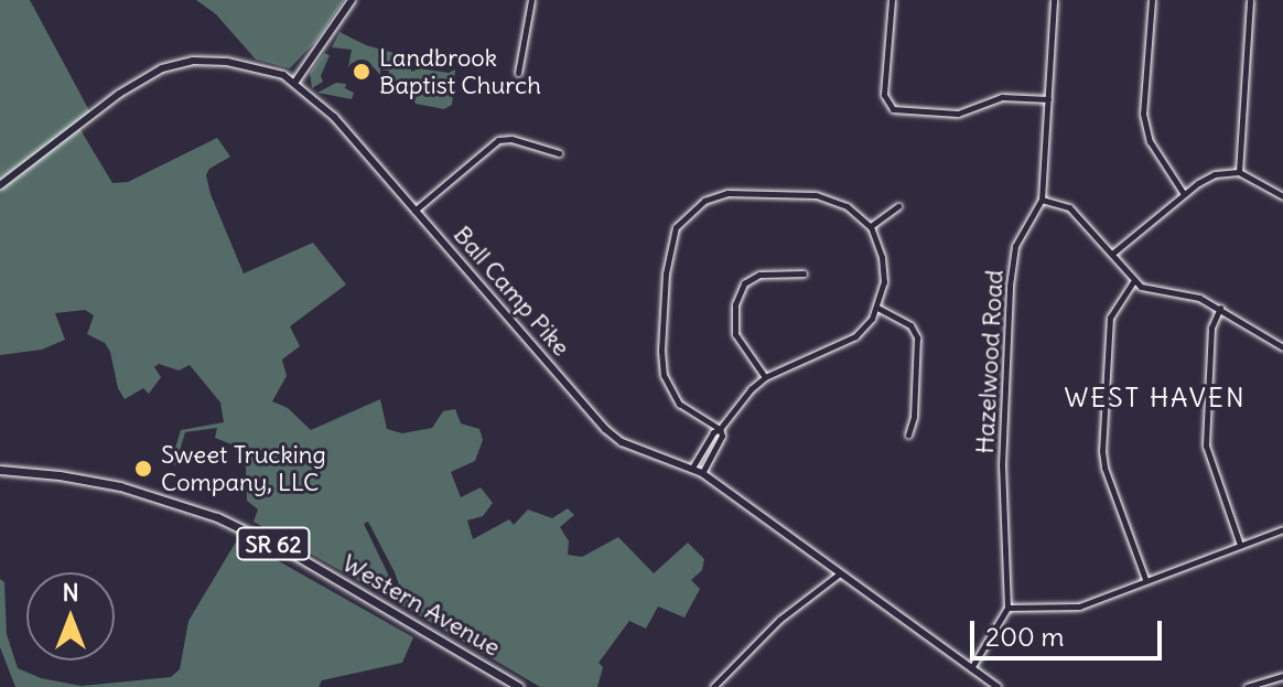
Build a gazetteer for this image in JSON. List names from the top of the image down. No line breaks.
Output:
{"streets":{"main road":["SR 62","Western Avenue"],"street":["Ball Camp Pike","Hazelwood Road"]},"districts":["WEST HAVEN"],"places":["Landbrook Baptist Church","Sweet Trucking Company, LLC"],"scale_bar":"200 m","north":"top"}
